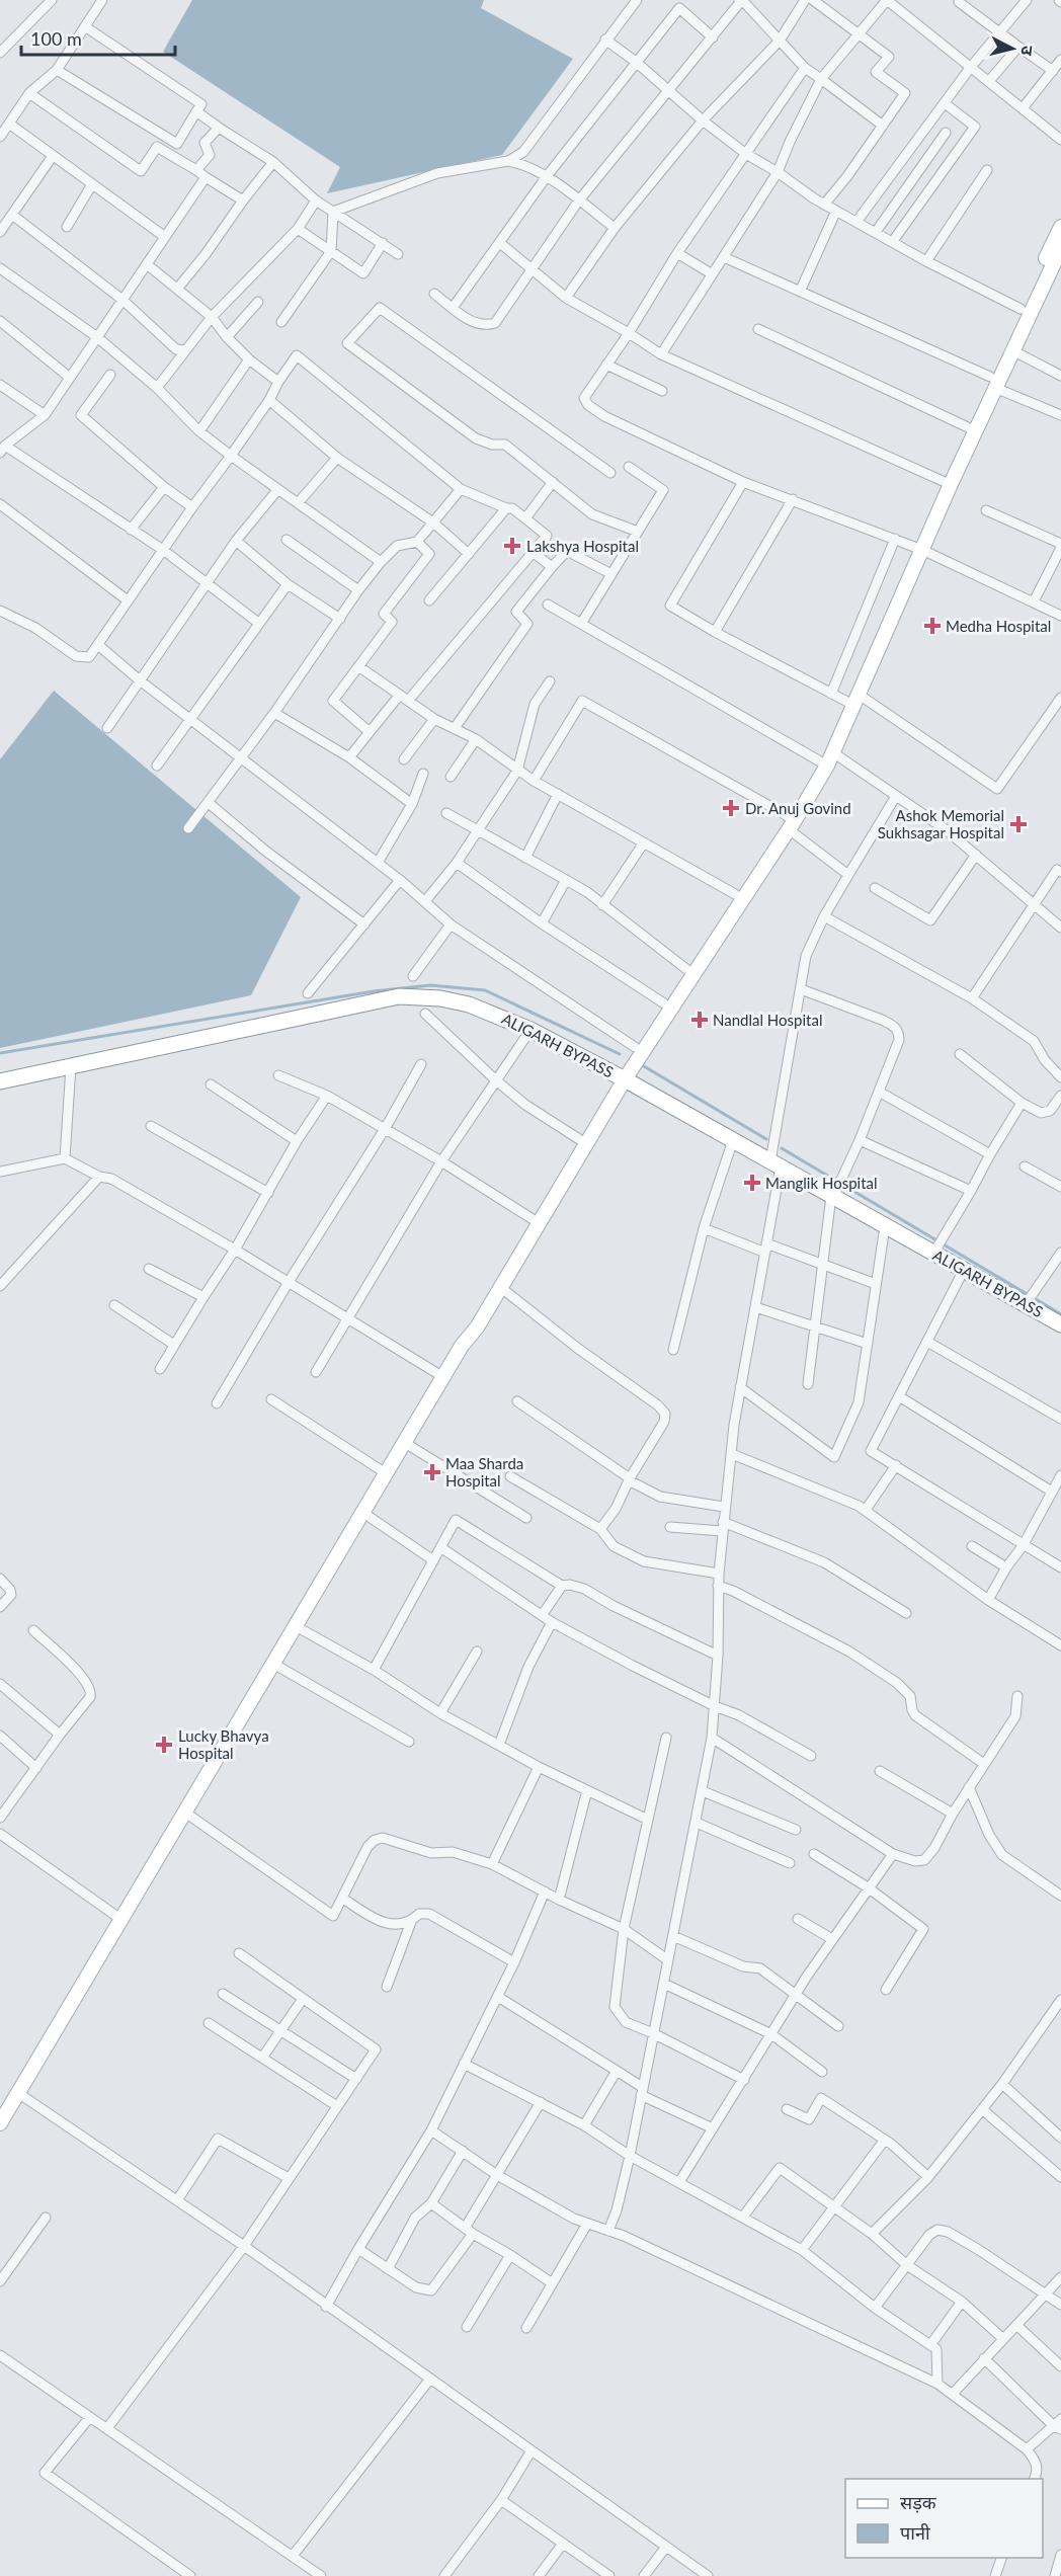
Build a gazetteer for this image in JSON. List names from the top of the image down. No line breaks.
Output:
{"streets":{"highway":["ALIGARH BYPASS"]},"places":{"health":["Lakshya Hospital","Medha Hospital","Dr. Anuj Govind","Ashok Memorial Sukhsagar Hospital","Nandlal Hospital","Manglik Hospital","Maa Sharda Hospital","Lucky Bhavya Hospital"]},"legend":["सड़क","पानी"],"scale_bar":"100 m","north":"right"}
